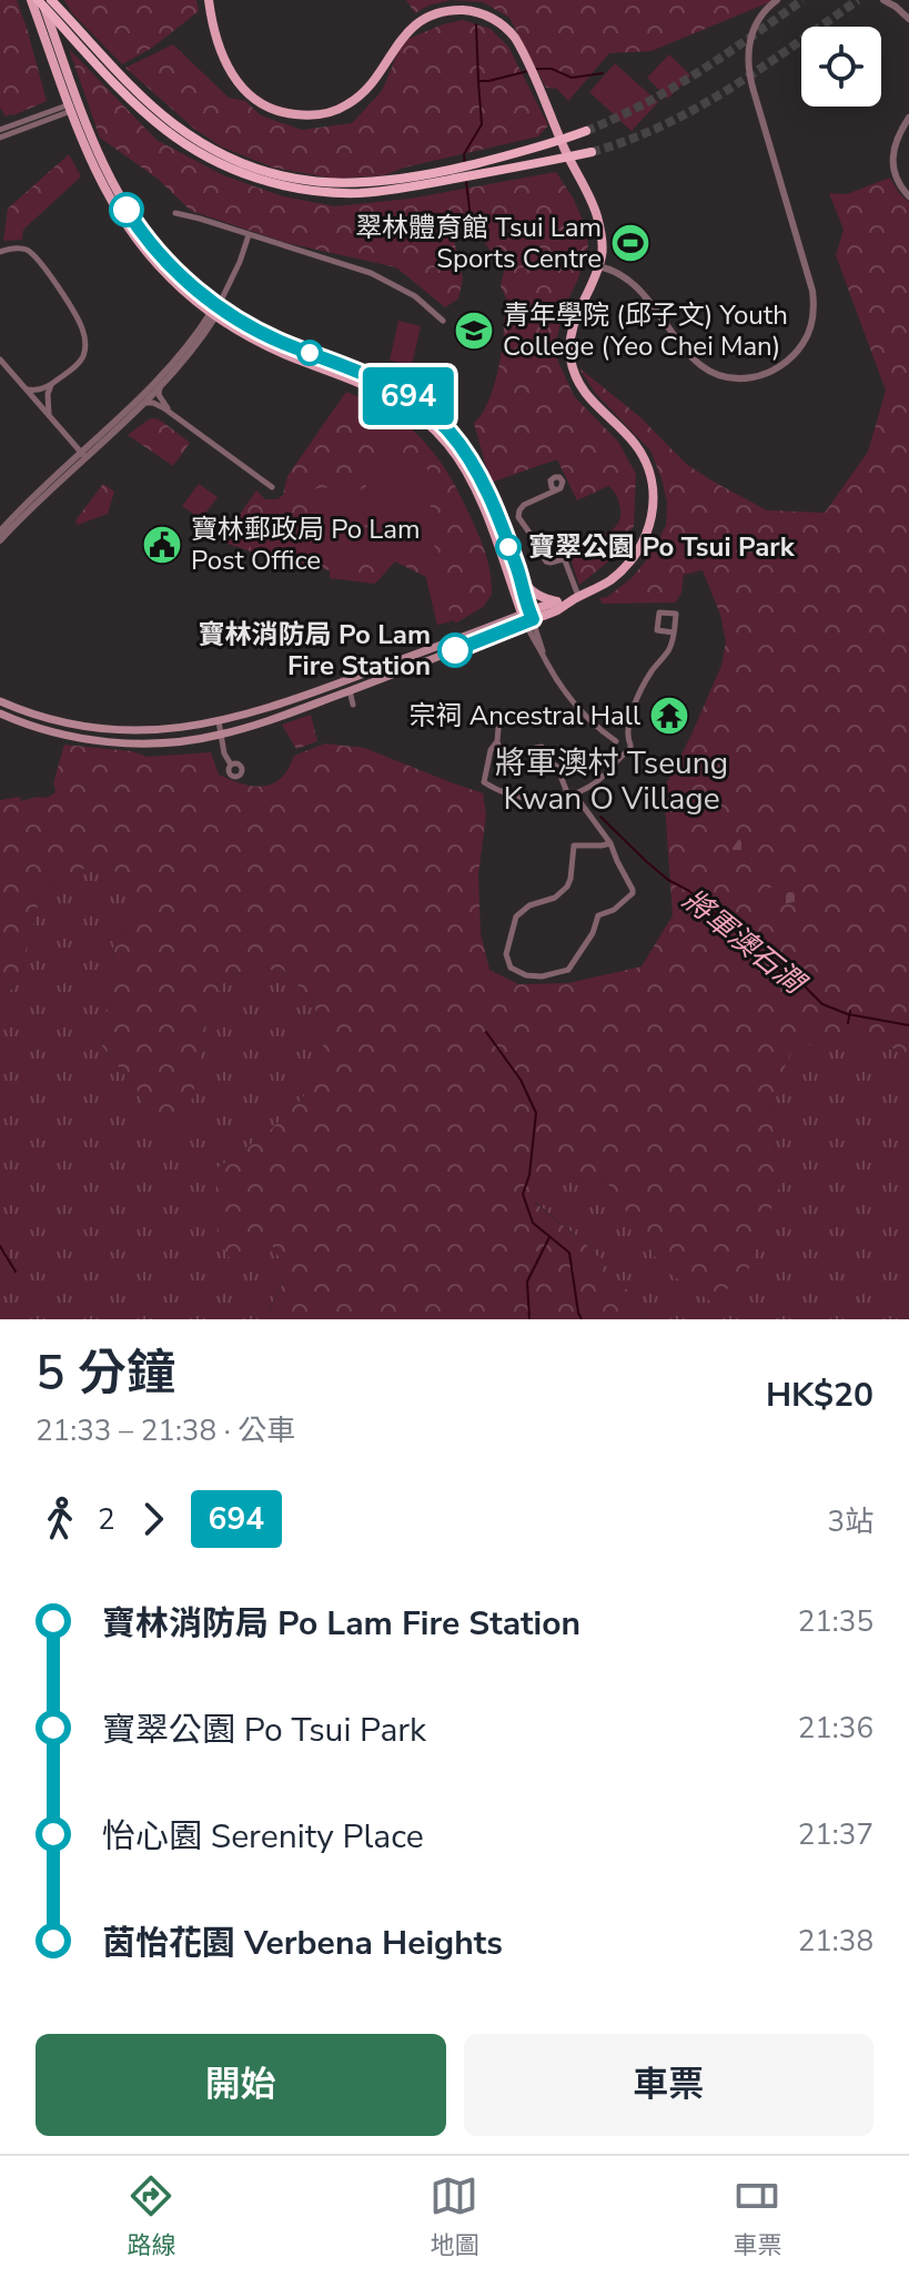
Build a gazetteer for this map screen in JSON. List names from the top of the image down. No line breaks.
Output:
{"districts":["將軍澳村 Tseung Kwan O Village"],"water":["將軍澳石澗"],"places":{"sports":["翠林體育館 Tsui Lam Sports Centre"],"school or university":["青年學院 (邱子文) Youth College (Yeo Chei Man)"],"public building":["寶林郵政局 Po Lam Post Office"],"other":["寶翠公園 Po Tsui Park","寶林消防局 Po Lam Fire Station"],"temple":["宗祠 Ancestral Hall"]},"lines":["bus line 694"],"page":{"on_map":"694","heading":["5 分鐘","21:33 – 21:38 · 公車","HK$20"],"legs":["2","694","3站"],"list":[{"name":"寶林消防局 Po Lam Fire Station","value":"21:35"},{"name":"寶翠公園 Po Tsui Park","value":"21:36"},{"name":"怡心園 Serenity Place","value":"21:37"},{"name":"茵怡花園 Verbena Heights","value":"21:38"}],"buttons":["開始","車票"],"tabs":["路線","地圖","車票"]}}
